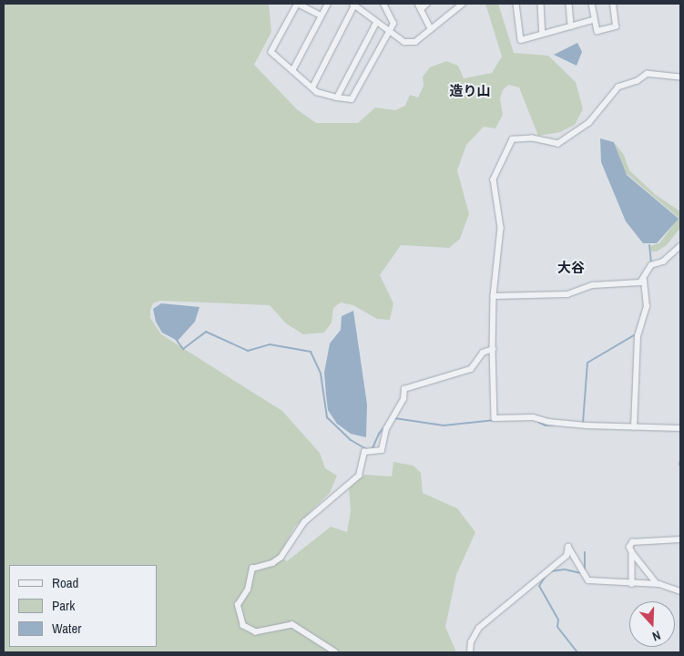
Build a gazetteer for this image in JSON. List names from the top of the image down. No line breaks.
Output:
{"districts":["造り山","大谷"],"legend":["Road","Park","Water"],"north":"bottom"}
